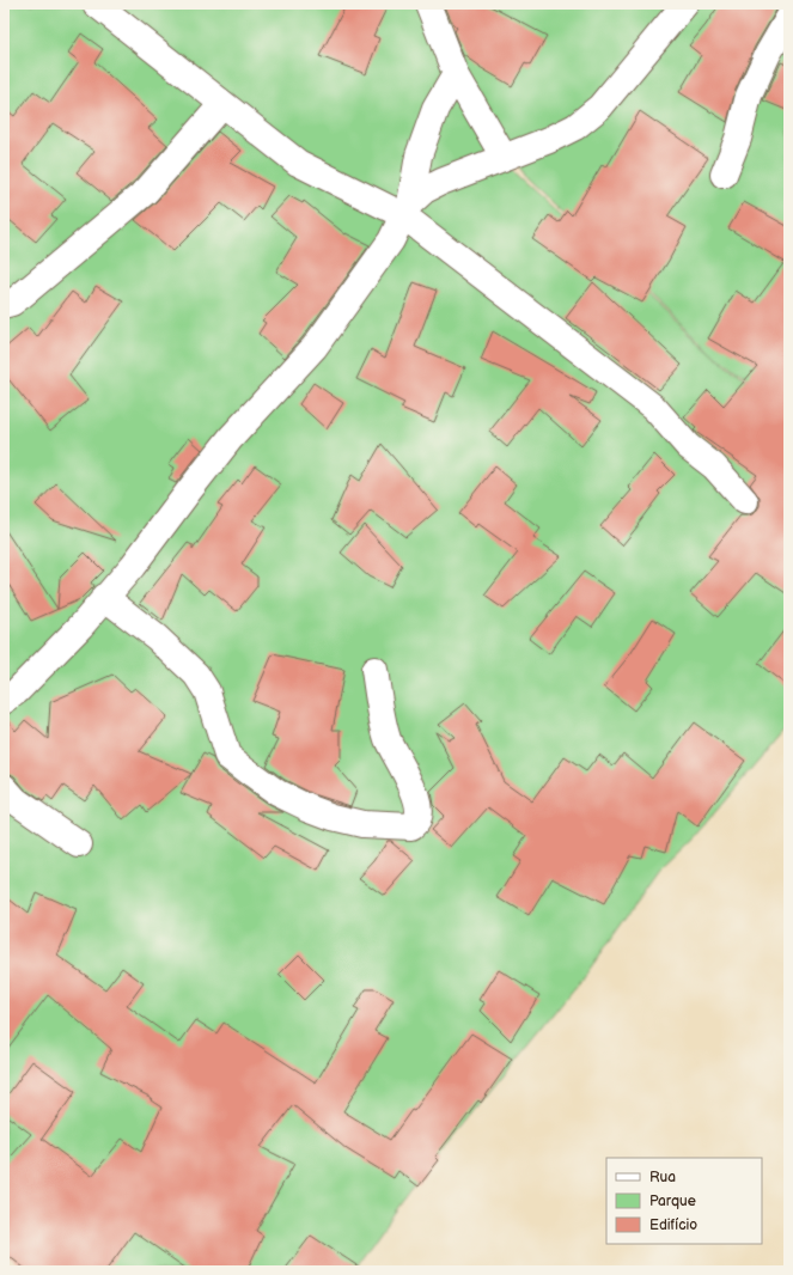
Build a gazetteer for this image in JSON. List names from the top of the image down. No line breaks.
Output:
{"legend":["Rua","Parque","Edifício"]}
